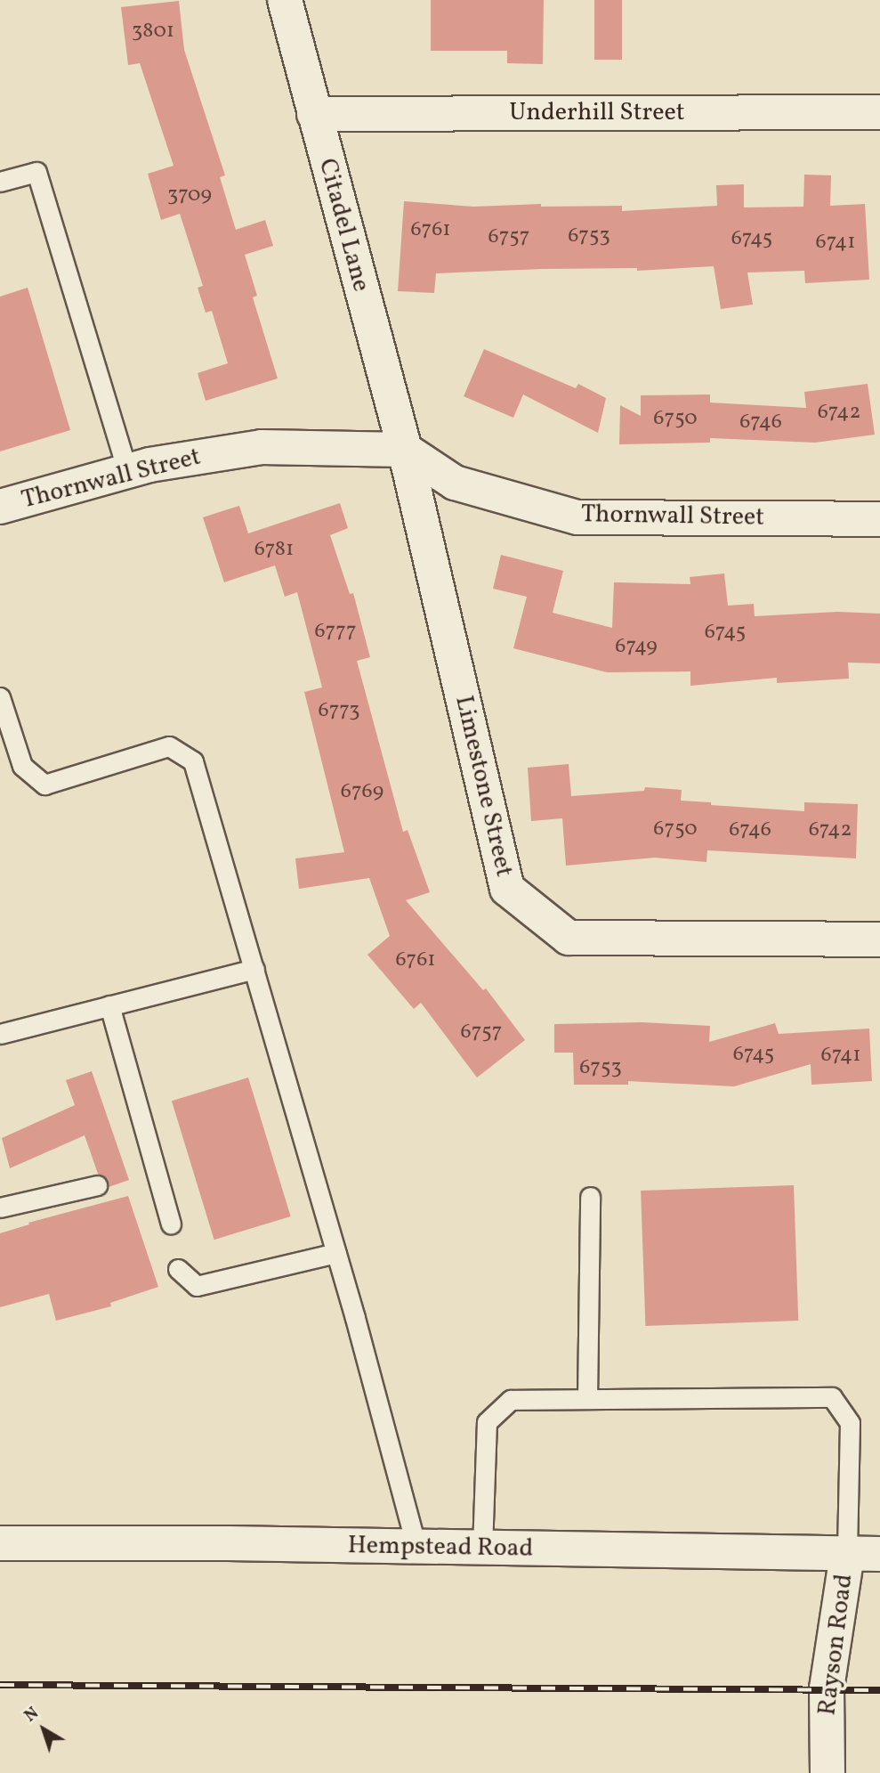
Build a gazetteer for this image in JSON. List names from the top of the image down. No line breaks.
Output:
{"streets":{"street":["Underhill Street","Citadel Lane","Thornwall Street","Limestone Street","Hempstead Road","Rayson Road"]},"crossings":[["Underhill Street","Citadel Lane"],["Citadel Lane","Thornwall Street"],["Citadel Lane","Limestone Street"],["Thornwall Street","Limestone Street"],["Hempstead Road","Rayson Road"]],"house_numbers":["3801","3709","6761","6753","6757","6745","6741","6742","6750","6746","6781","6777","6745","6749","6773","6769","6750","6746","6742","6761","6757","6745","6741","6753"],"north":"top left"}
